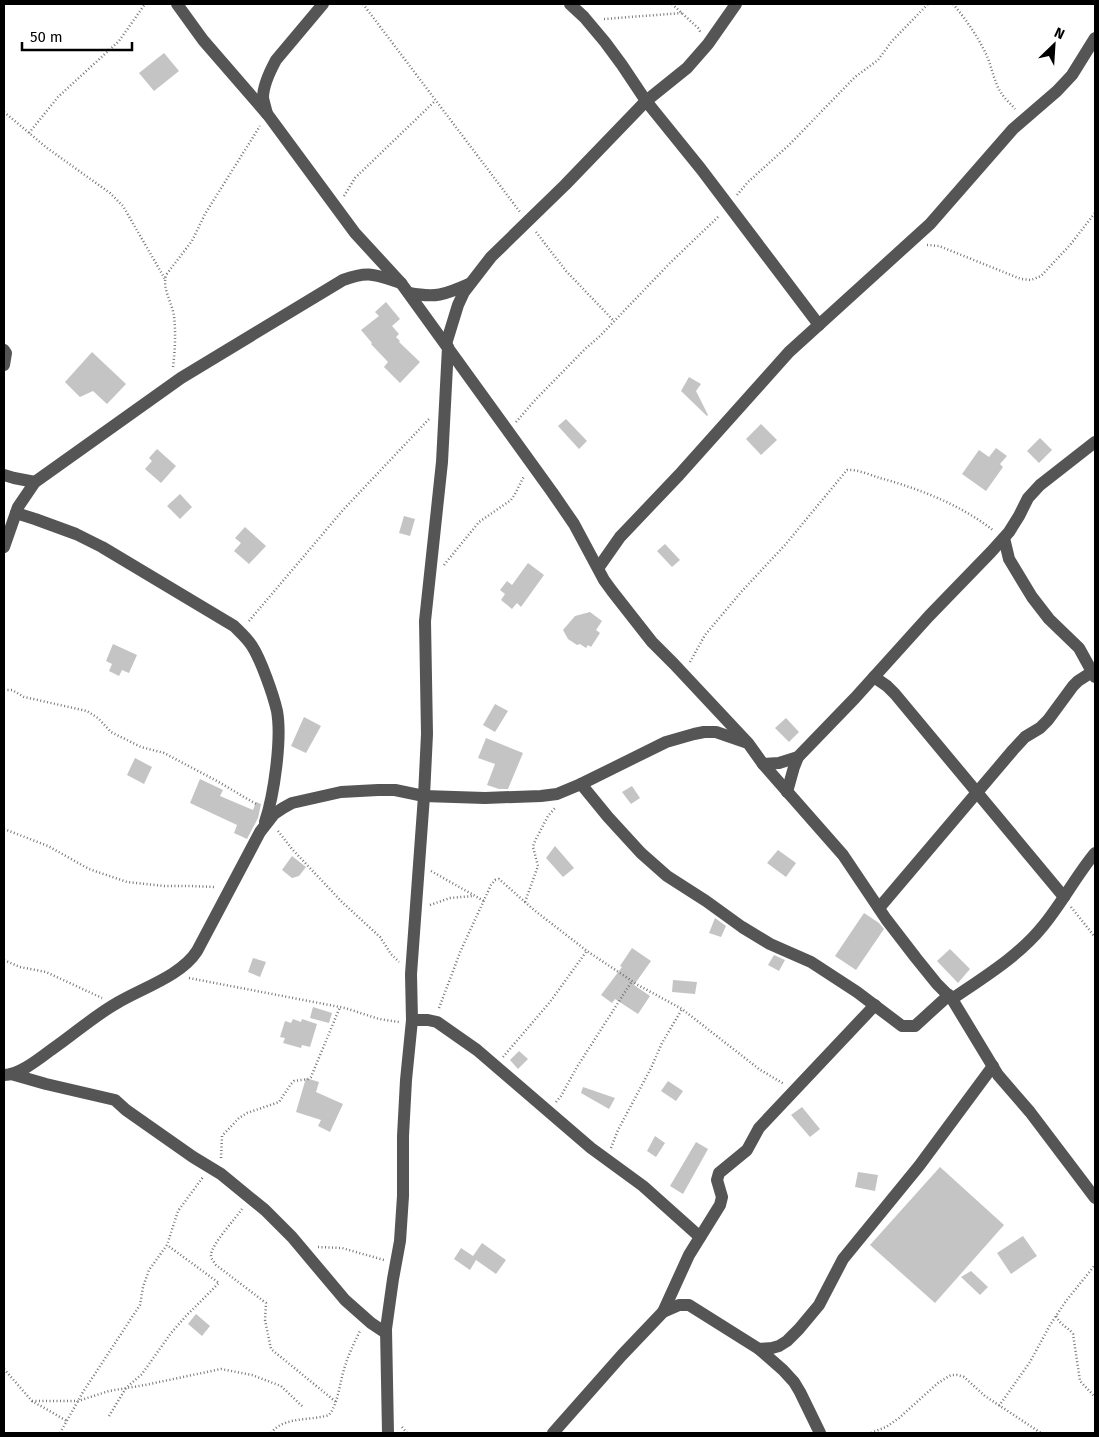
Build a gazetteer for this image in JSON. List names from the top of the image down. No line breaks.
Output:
{"scale_bar":"50 m","north":"top right"}
